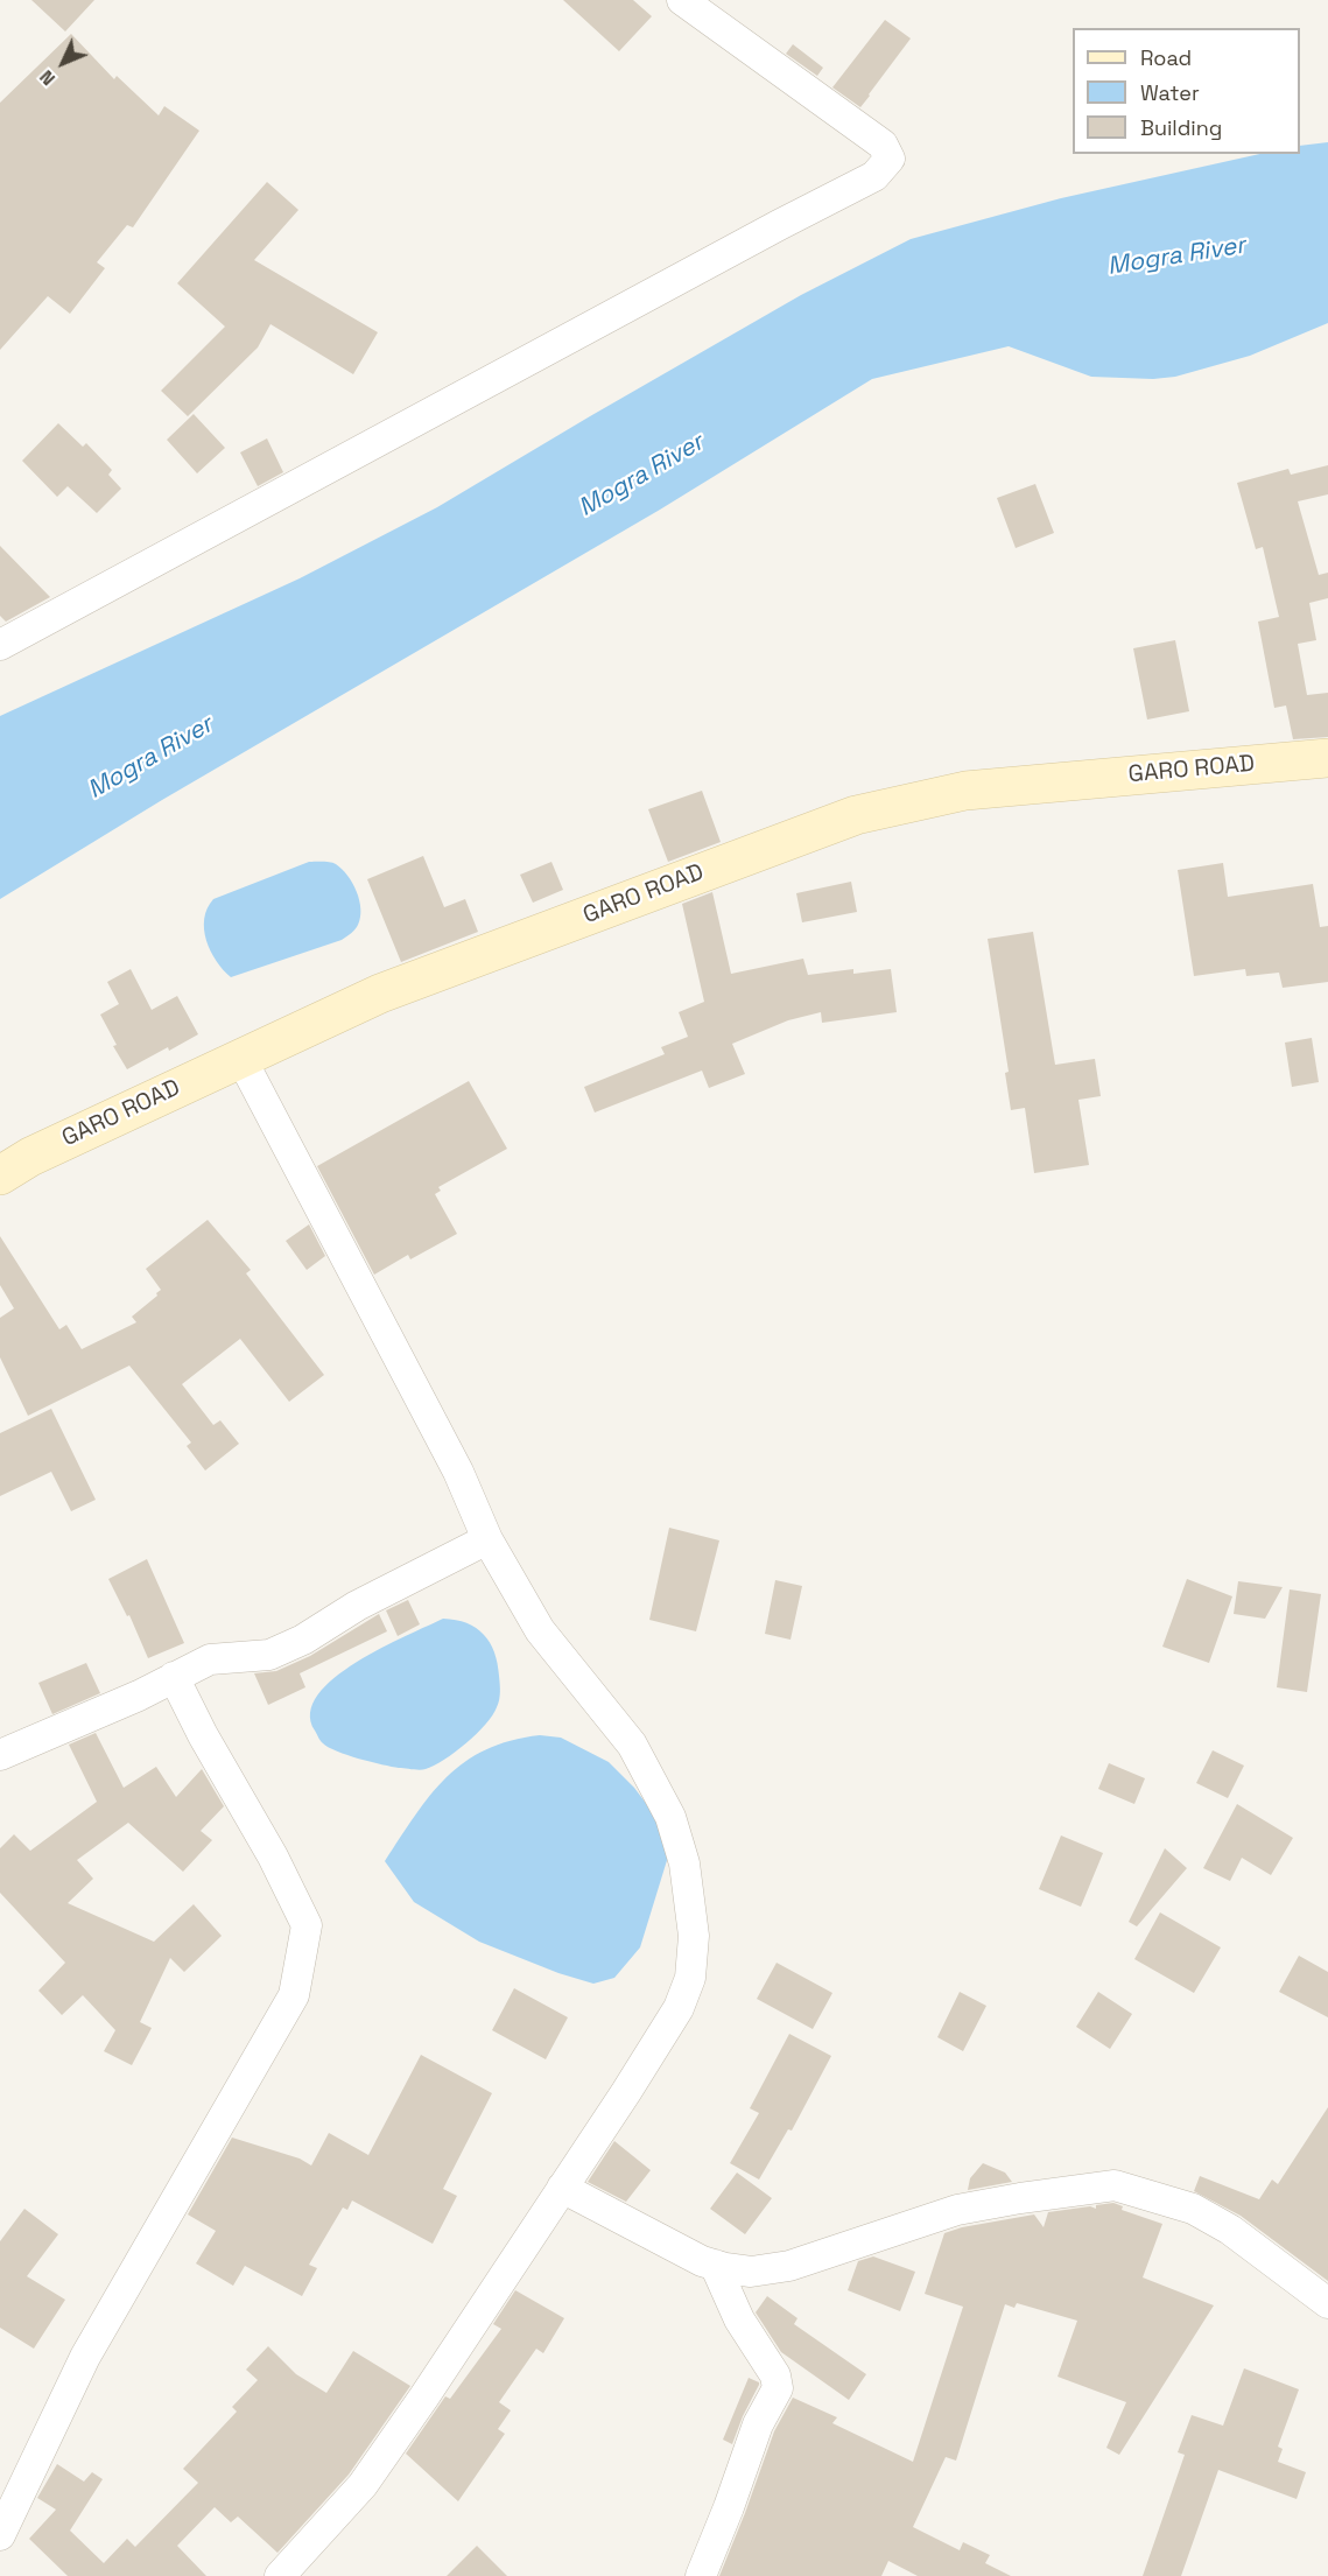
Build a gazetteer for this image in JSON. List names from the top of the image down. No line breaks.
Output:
{"streets":{"street":["GARO ROAD"]},"water":["Mogra River"],"legend":["Road","Water","Building"],"north":"bottom left"}
